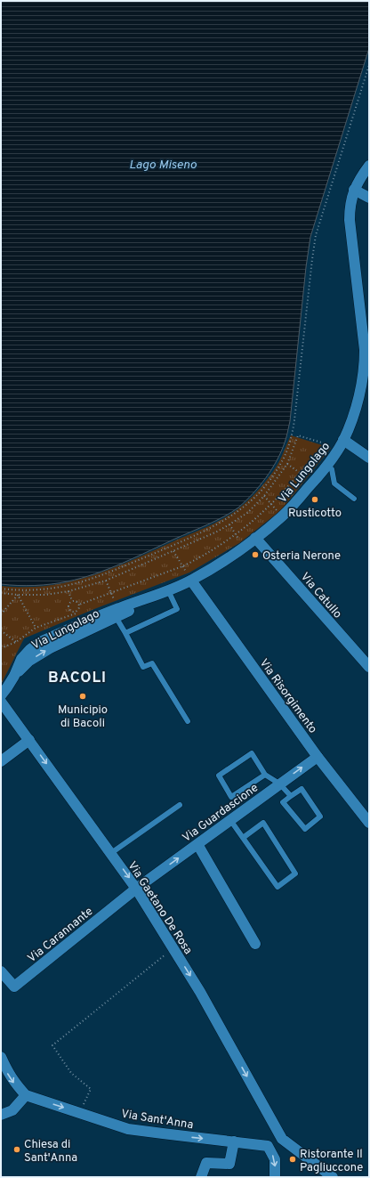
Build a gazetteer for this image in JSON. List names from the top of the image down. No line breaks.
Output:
{"streets":{"street":["Via Lungolago","Via Catullo","Via Risorgimento","Via Guardascione","Via Gaetano De Rosa","Via Carannante","Via Sant'Anna"]},"crossings":[["Via Lungolago","Via Catullo"],["Via Lungolago","Via Risorgimento"],["Via Risorgimento","Via Guardascione"],["Via Guardascione","Via Gaetano De Rosa"],["Via Guardascione","Via Carannante"],["Via Gaetano De Rosa","Via Carannante"]],"one_way":["Via Guardascione","Via Gaetano De Rosa","Via Sant'Anna"],"districts":["BACOLI"],"water":["Lago Miseno"],"places":["Rusticotto","Osteria Nerone","Municipio di Bacoli","Chiesa di Sant'Anna","Ristorante Il Pagliuccone"]}
